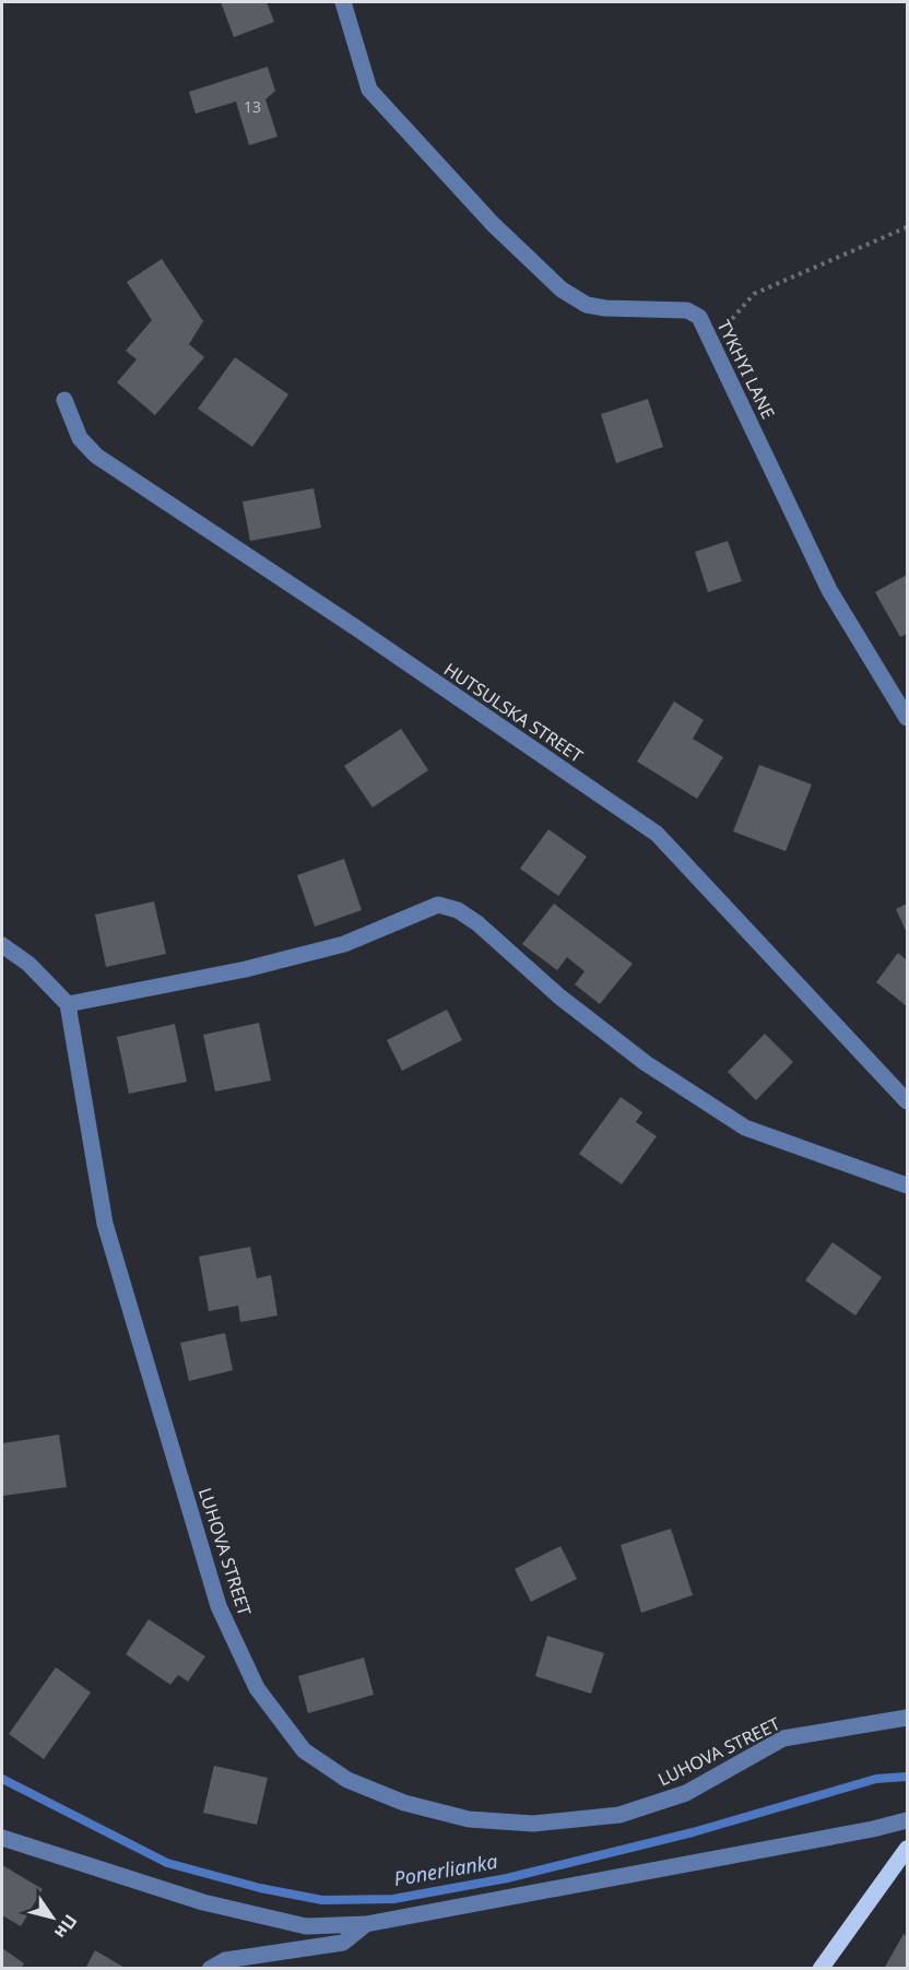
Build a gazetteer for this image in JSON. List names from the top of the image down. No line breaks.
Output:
{"streets":{"street":["TYKHYI LANE","HUTSULSKA STREET","LUHOVA STREET"]},"water":["Ponerlianka"],"house_numbers":["13"],"north":"bottom right"}
